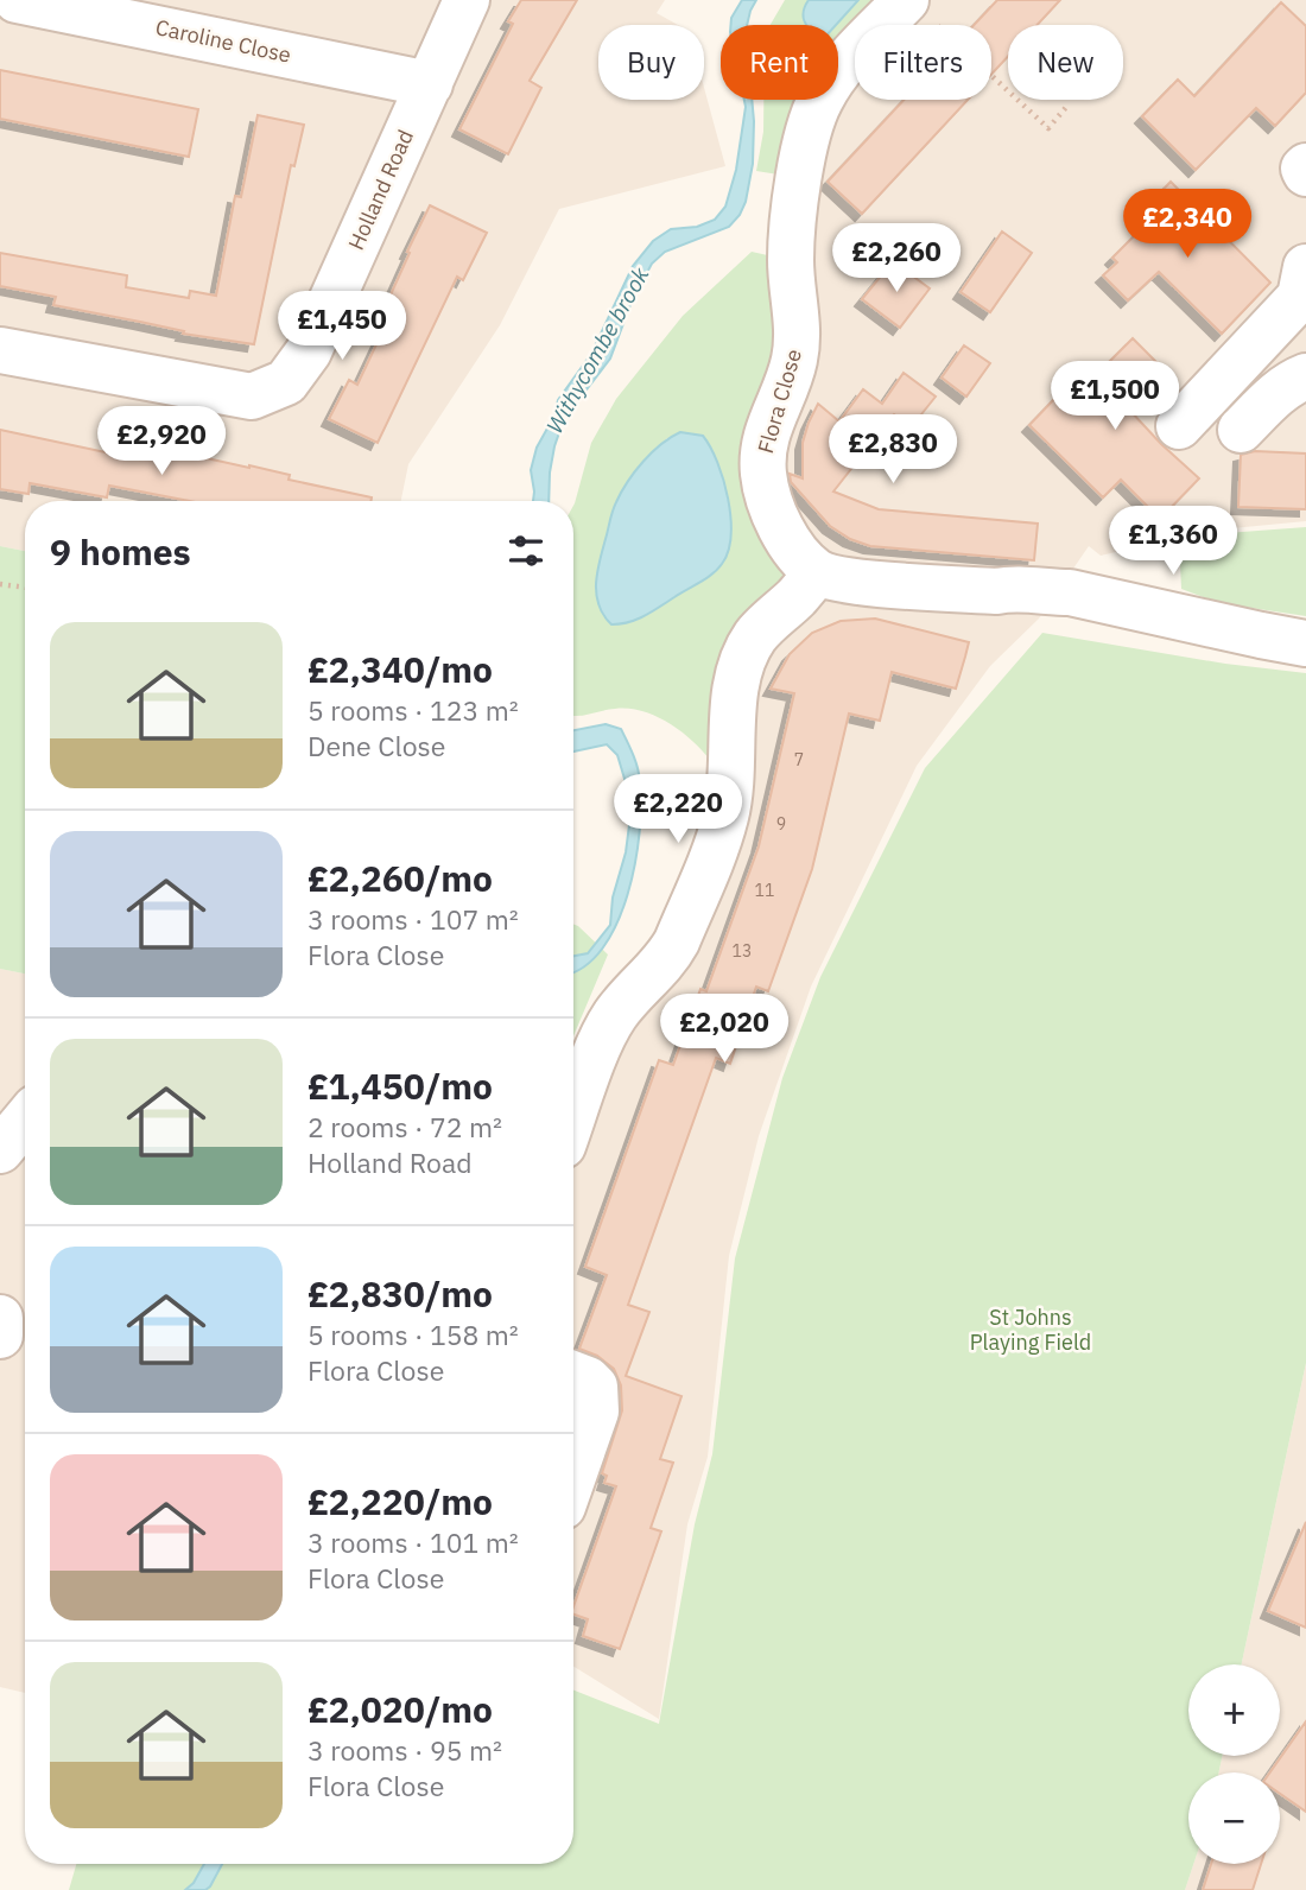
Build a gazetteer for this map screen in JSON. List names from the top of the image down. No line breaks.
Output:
{"streets":{"street":["Caroline Close","Holland Road","Flora Close"]},"crossings":[["Caroline Close","Holland Road"]],"water":["Withycombe brook"],"parks":["St Johns Playing Field"],"house_numbers":["7","9","11","13"],"page":{"chip":["Buy","Rent","Filters","New"],"price":["£2,340","£2,260","£1,450","£1,500","£2,920","£2,830","£1,360","£2,220","£2,020"],"heading":"9 homes","list":[{"name":"£2,340/mo","note":"5 rooms · 123 m² · Dene Close"},{"name":"£2,260/mo","note":"3 rooms · 107 m² · Flora Close"},{"name":"£1,450/mo","note":"2 rooms · 72 m² · Holland Road"},{"name":"£2,830/mo","note":"5 rooms · 158 m² · Flora Close"},{"name":"£2,220/mo","note":"3 rooms · 101 m² · Flora Close"},{"name":"£2,020/mo","note":"3 rooms · 95 m² · Flora Close"}],"map_buttons":["+","−"]}}
